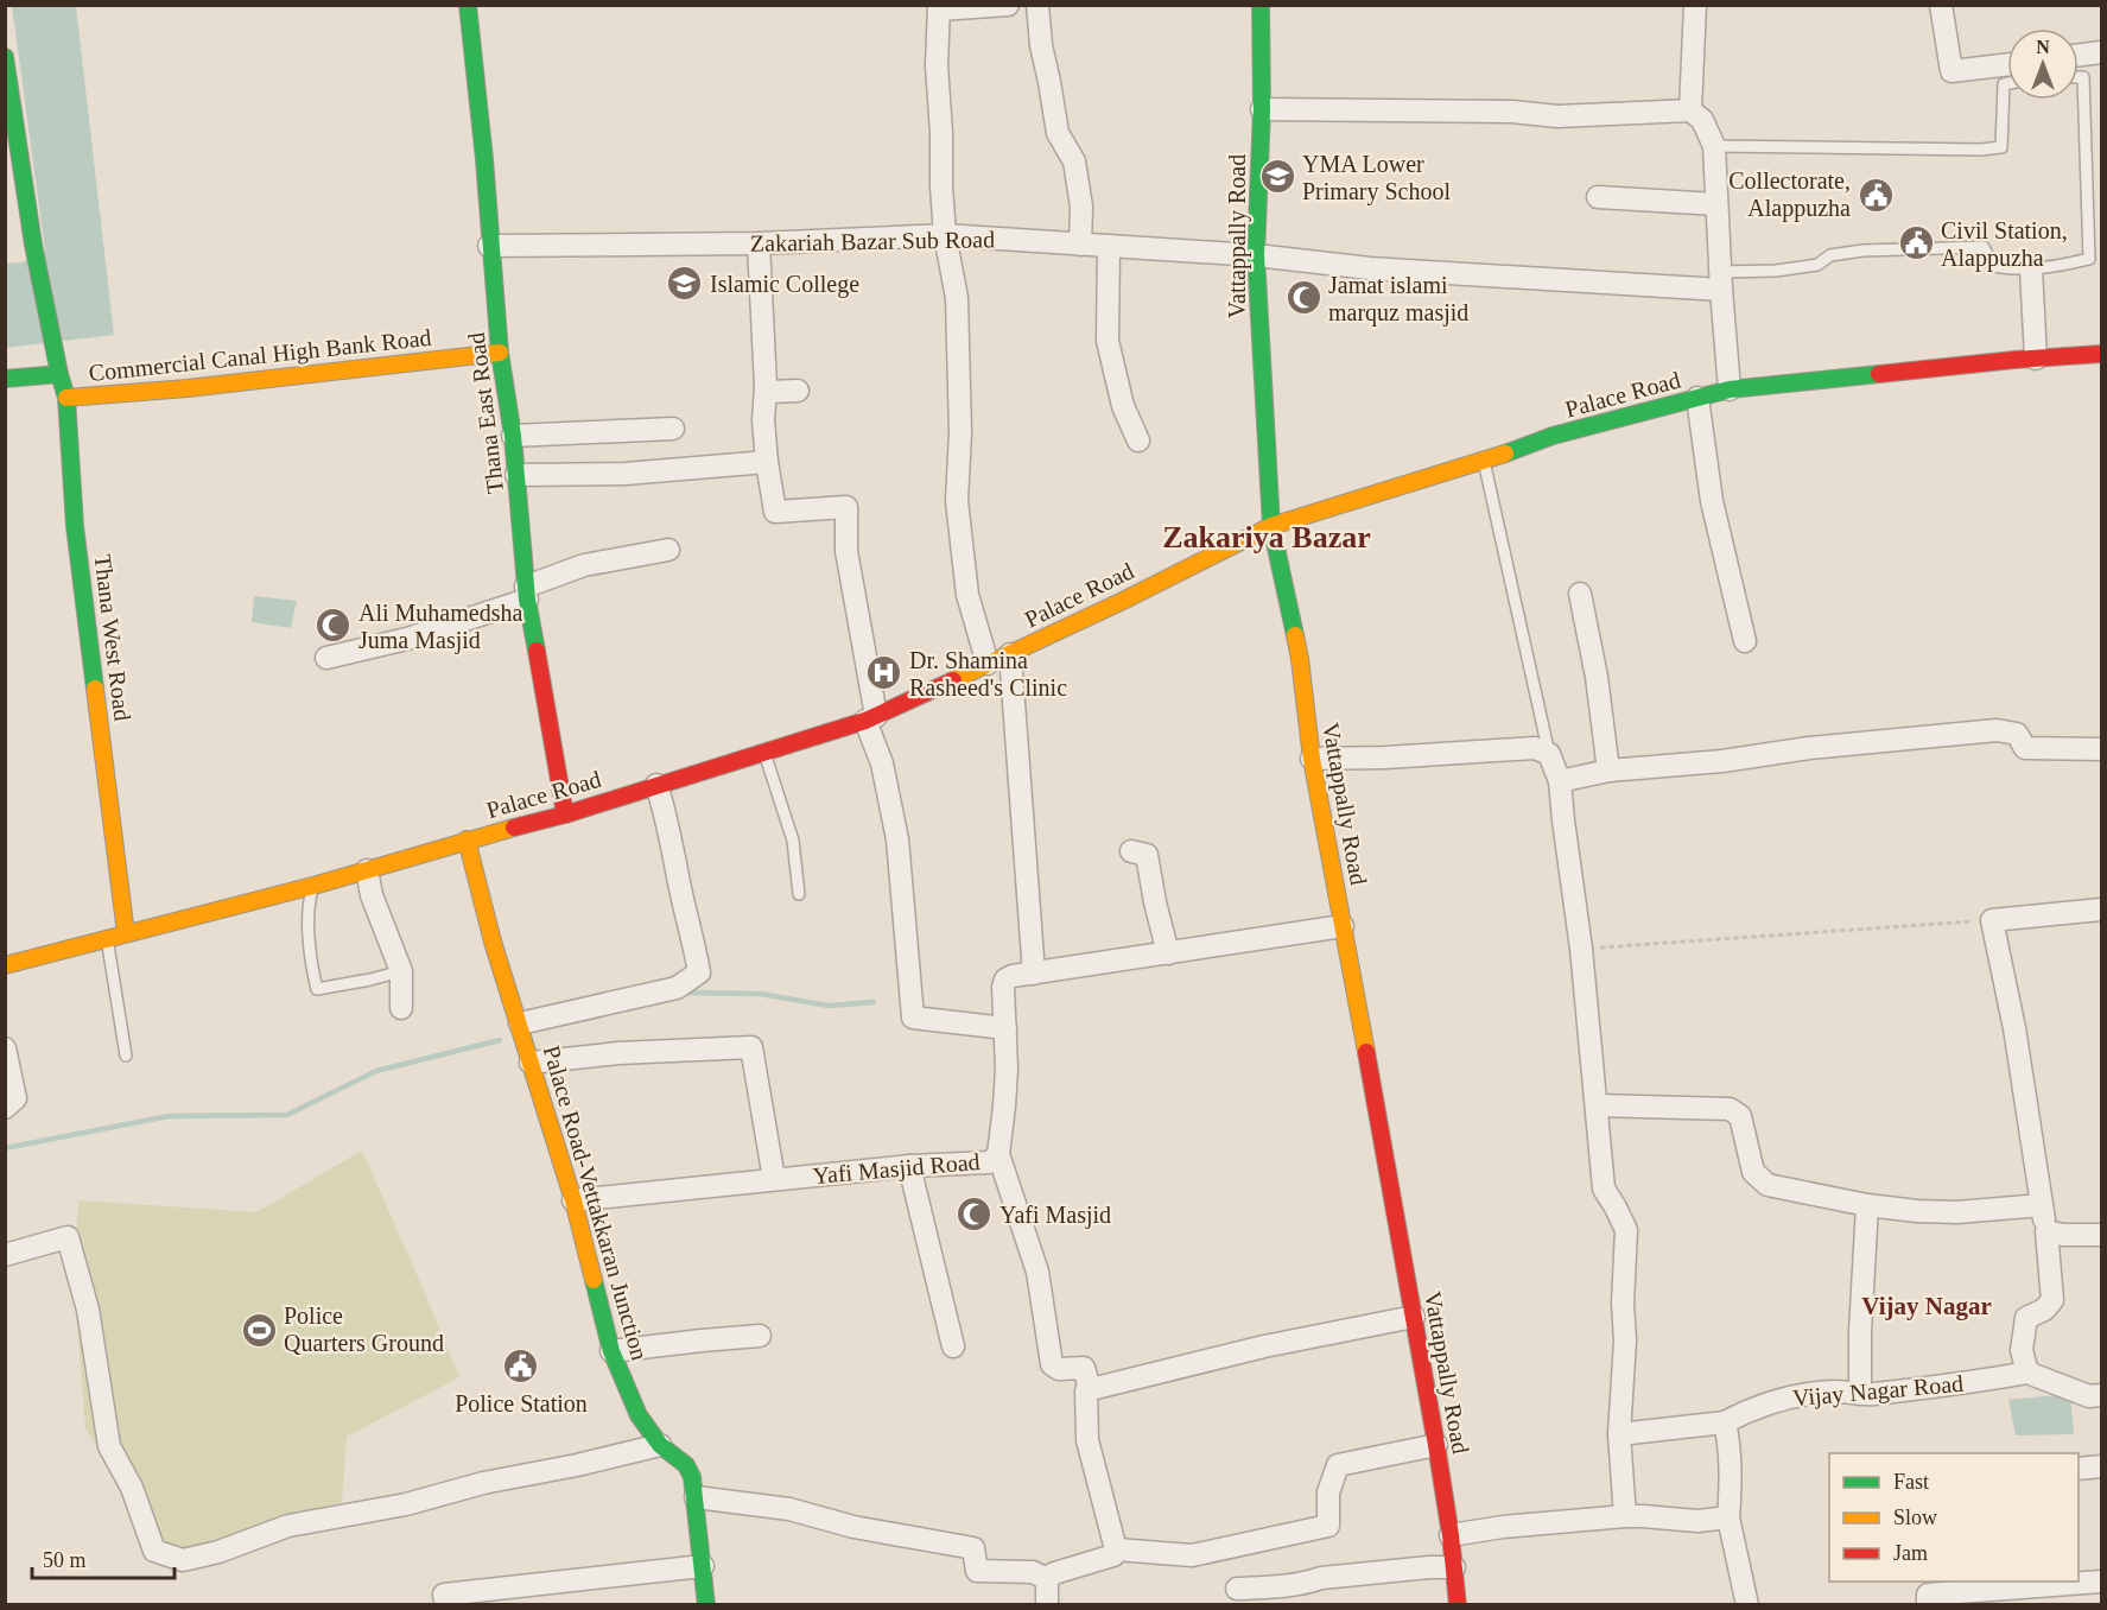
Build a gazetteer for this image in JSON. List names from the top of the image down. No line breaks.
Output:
{"streets":{"main road":["Vattappally Road","Commercial Canal High Bank Road","Palace Road","Thana East Road","Thana West Road","Palace Road-Vettakkaran Junction"],"street":["Zakariah Bazar Sub Road","Yafi Masjid Road","Vijay Nagar Road"]},"crossings":[["Vattappally Road","Zakariah Bazar Sub Road"],["Vattappally Road","Palace Road"],["Vattappally Road","Yafi Masjid Road"],["Zakariah Bazar Sub Road","Thana East Road"],["Commercial Canal High Bank Road","Thana East Road"],["Commercial Canal High Bank Road","Thana West Road"],["Palace Road","Thana East Road"],["Palace Road","Thana West Road"],["Palace Road","Palace Road-Vettakkaran Junction"],["Yafi Masjid Road","Palace Road-Vettakkaran Junction"]],"districts":["Zakariya Bazar","Vijay Nagar"],"places":{"school or university":["YMA Lower Primary School","Islamic College"],"public building":["Collectorate, Alappuzha","Civil Station, Alappuzha","Police Station"],"mosque":["Jamat islami marquz masjid","Ali Muhamedsha Juma Masjid","Yafi Masjid"],"hospital":["Dr. Shamina Rasheed's Clinic"],"sports":["Police Quarters Ground"]},"legend":["Fast","Slow","Jam"],"scale_bar":"50 m","north":"top"}
